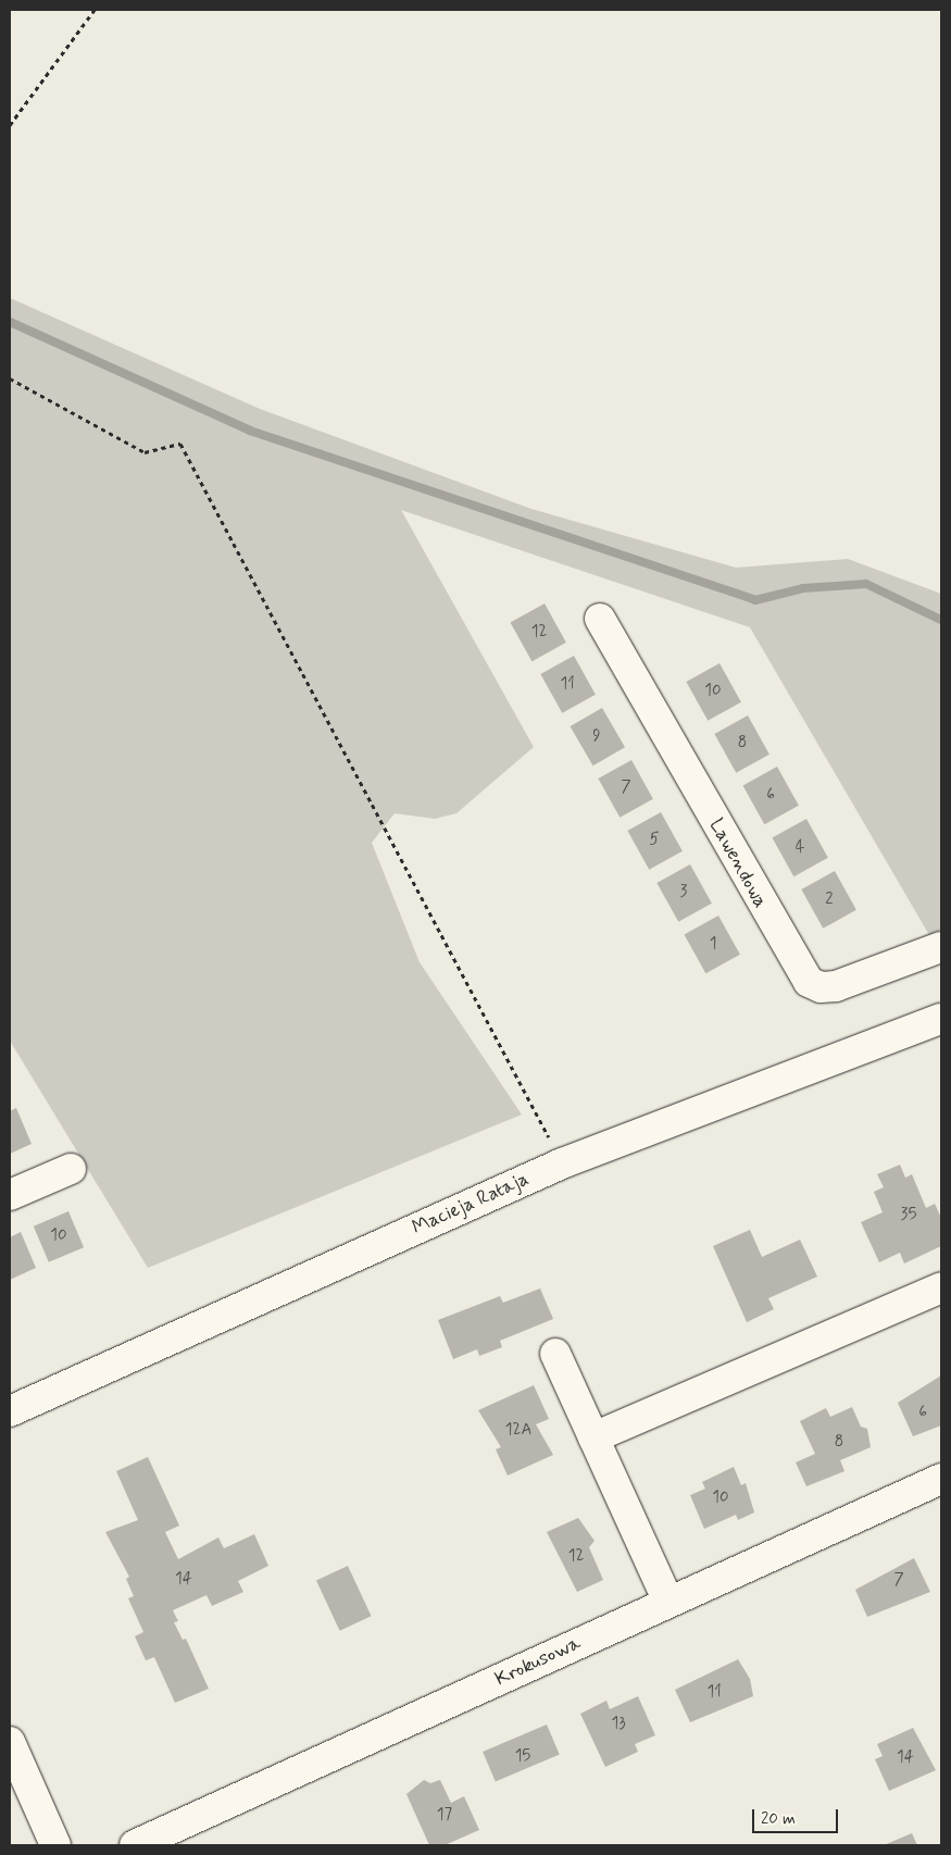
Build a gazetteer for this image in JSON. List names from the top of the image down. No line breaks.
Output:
{"streets":{"street":["Lawendowa","Macieja Rataja","Krokusowa"]},"house_numbers":["12","11","10","9","8","7","6","5","4","3","2","1","35","10","6","12A","8","10","12","14","7","11","13","15","14","17"],"scale_bar":"20 m"}
